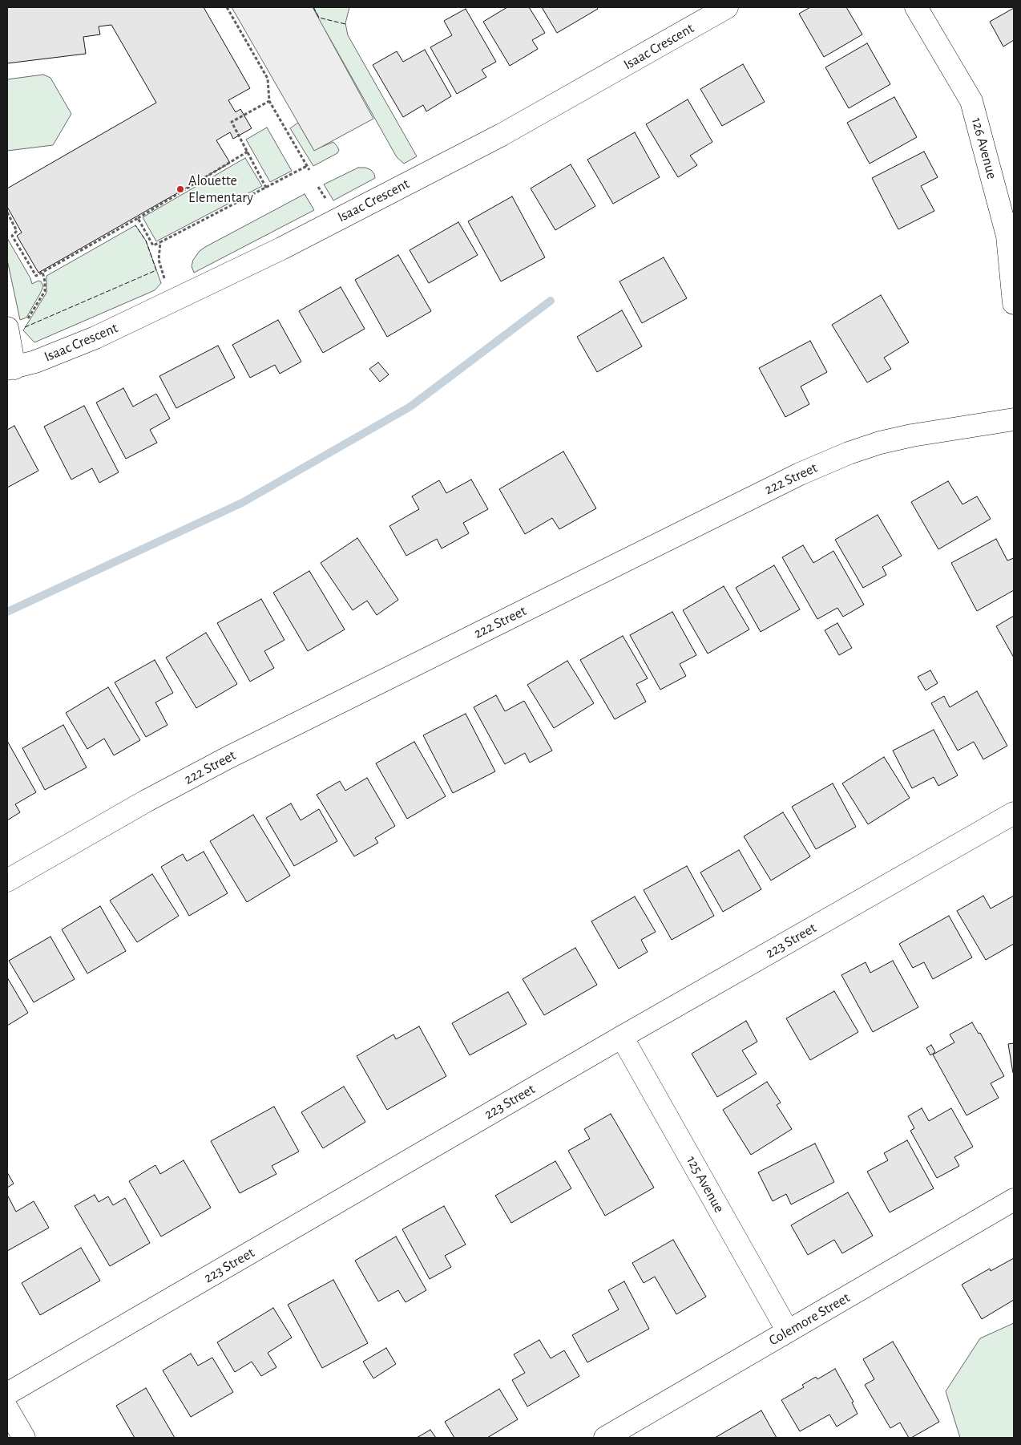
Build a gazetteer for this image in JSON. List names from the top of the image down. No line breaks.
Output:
{"streets":{"street":["Isaac Crescent","126 Avenue","222 Street","223 Street","125 Avenue","Colemore Street"]},"crossings":[["223 Street","125 Avenue"],["125 Avenue","Colemore Street"]],"places":["Alouette Elementary"]}
